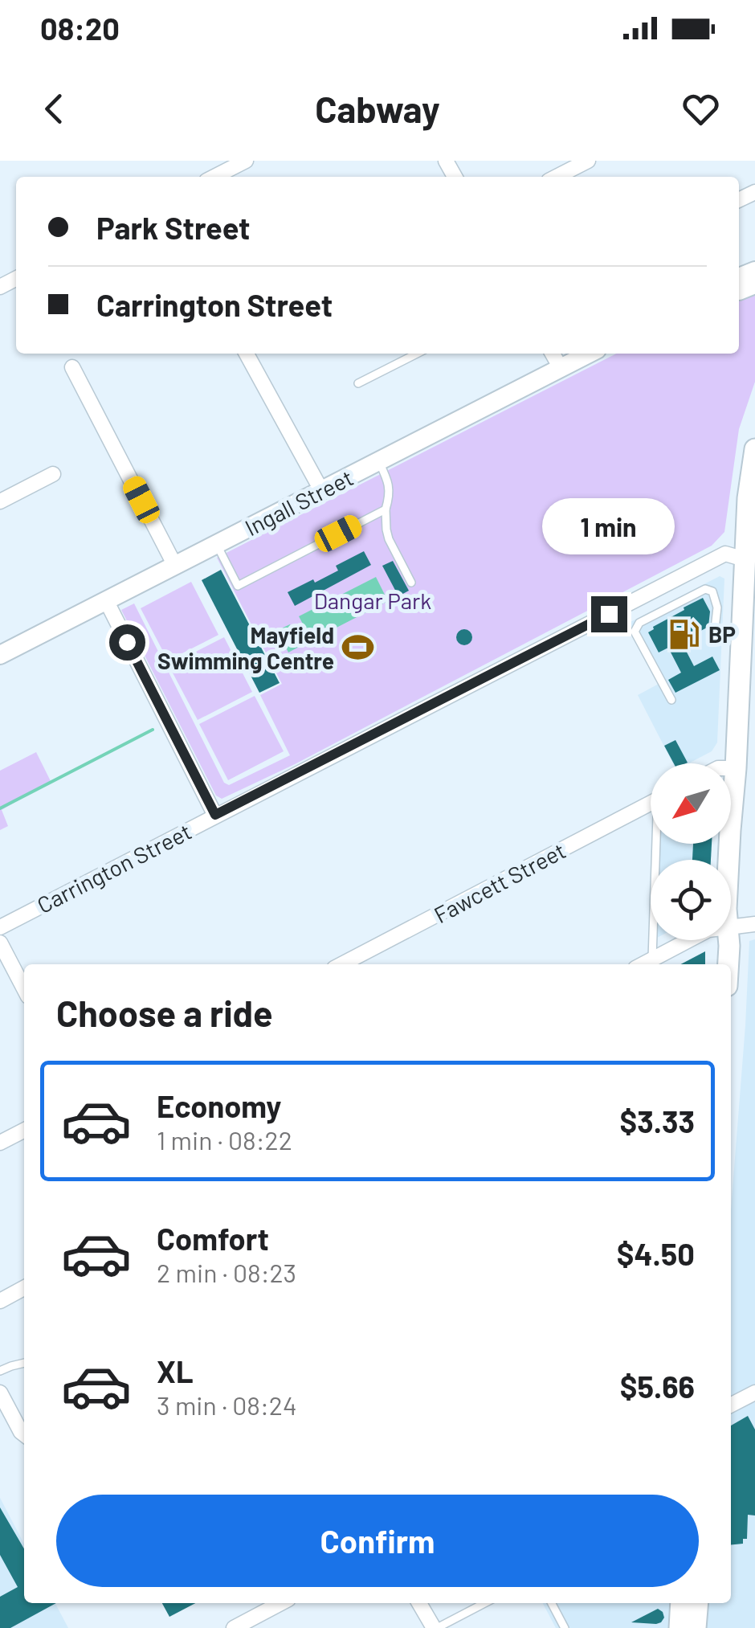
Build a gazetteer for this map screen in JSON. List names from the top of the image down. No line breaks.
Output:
{"streets":{"main road":["Ingall Street"],"street":["Carrington Street","Fawcett Street"]},"parks":["Dangar Park"],"places":{"fuel station":["BP"],"sports":["Mayfield Swimming Centre"]},"north":"bottom left","page":{"status":"08:20","header":"Cabway","banner":["Park Street","Carrington Street"],"bubble":"1 min","heading":"Choose a ride","list":[{"name":"Economy","note":"1 min · 08:22","value":"$3.33"},{"name":"Comfort","note":"2 min · 08:23","value":"$4.50"},{"name":"XL","note":"3 min · 08:24","value":"$5.66"}],"buttons":"Confirm"}}
